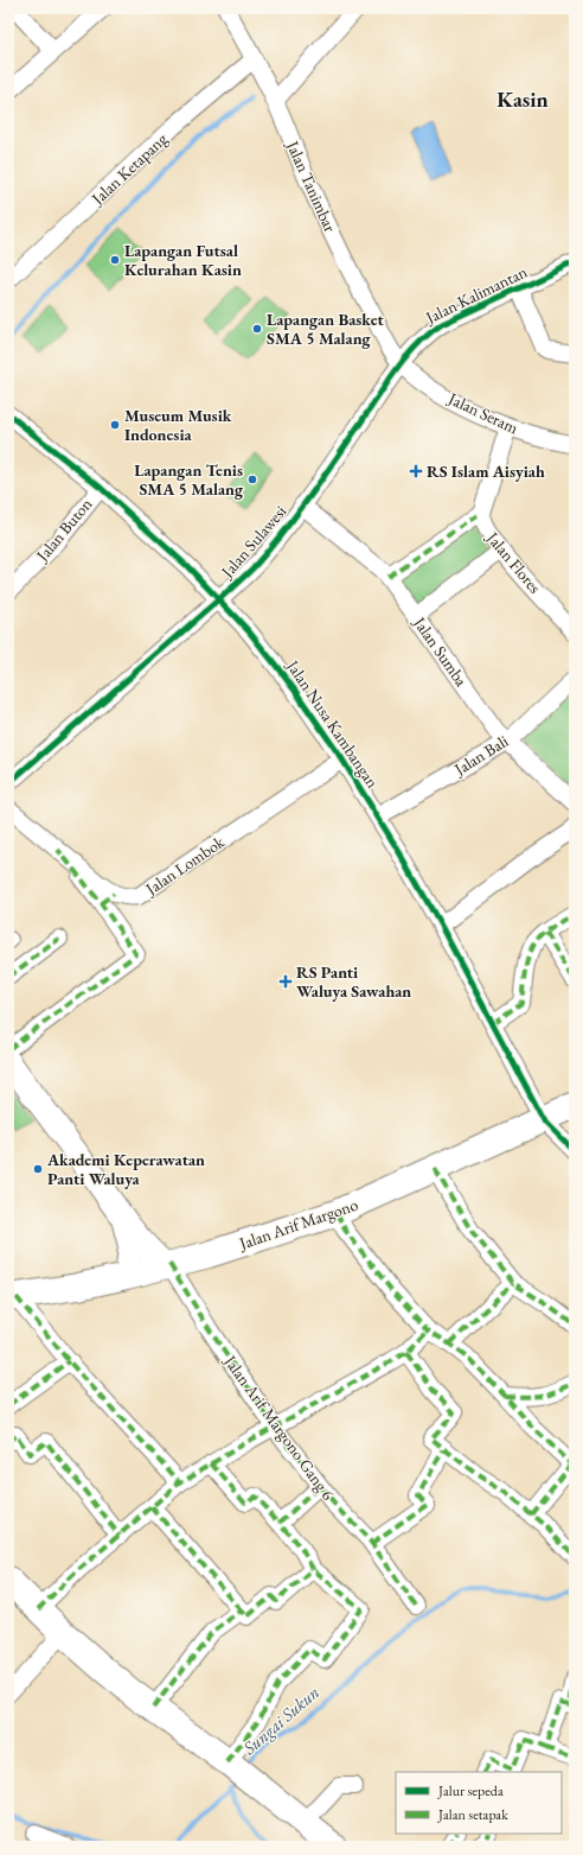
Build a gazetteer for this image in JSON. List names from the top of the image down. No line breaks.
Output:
{"streets":{"main road":["Jalan Arif Margono"],"street":["Jalan Ketapang","Jalan Tanimbar","Jalan Kalimantan","Jalan Seram","Jalan Buton","Jalan Sulawesi","Jalan Flores","Jalan Sumba","Jalan Nusa Kambangan","Jalan Bali","Jalan Lombok","Jalan Arif Margono Gang 6"]},"crossings":[["Jalan Ketapang","Jalan Tanimbar"],["Jalan Tanimbar","Jalan Kalimantan"],["Jalan Tanimbar","Jalan Seram"],["Jalan Tanimbar","Jalan Sulawesi"],["Jalan Kalimantan","Jalan Seram"],["Jalan Kalimantan","Jalan Sulawesi"],["Jalan Seram","Jalan Sulawesi"],["Jalan Seram","Jalan Flores"],["Jalan Buton","Jalan Nusa Kambangan"],["Jalan Sulawesi","Jalan Sumba"],["Jalan Sulawesi","Jalan Nusa Kambangan"],["Jalan Sumba","Jalan Bali"],["Jalan Nusa Kambangan","Jalan Bali"],["Jalan Nusa Kambangan","Jalan Lombok"],["Jalan Nusa Kambangan","Jalan Arif Margono"],["Jalan Arif Margono","Jalan Arif Margono Gang 6"]],"districts":["Kasin"],"water":["Sungai Sukun"],"places":{"other":["Lapangan Futsal Kelurahan Kasin","Lapangan Basket SMA 5 Malang","Museum Musik Indonesia","Lapangan Tenis SMA 5 Malang","Akademi Keperawatan Panti Waluya"],"health":["RS Islam Aisyiah","RS Panti Waluya Sawahan"]},"legend":["Jalur sepeda","Jalan setapak"]}
